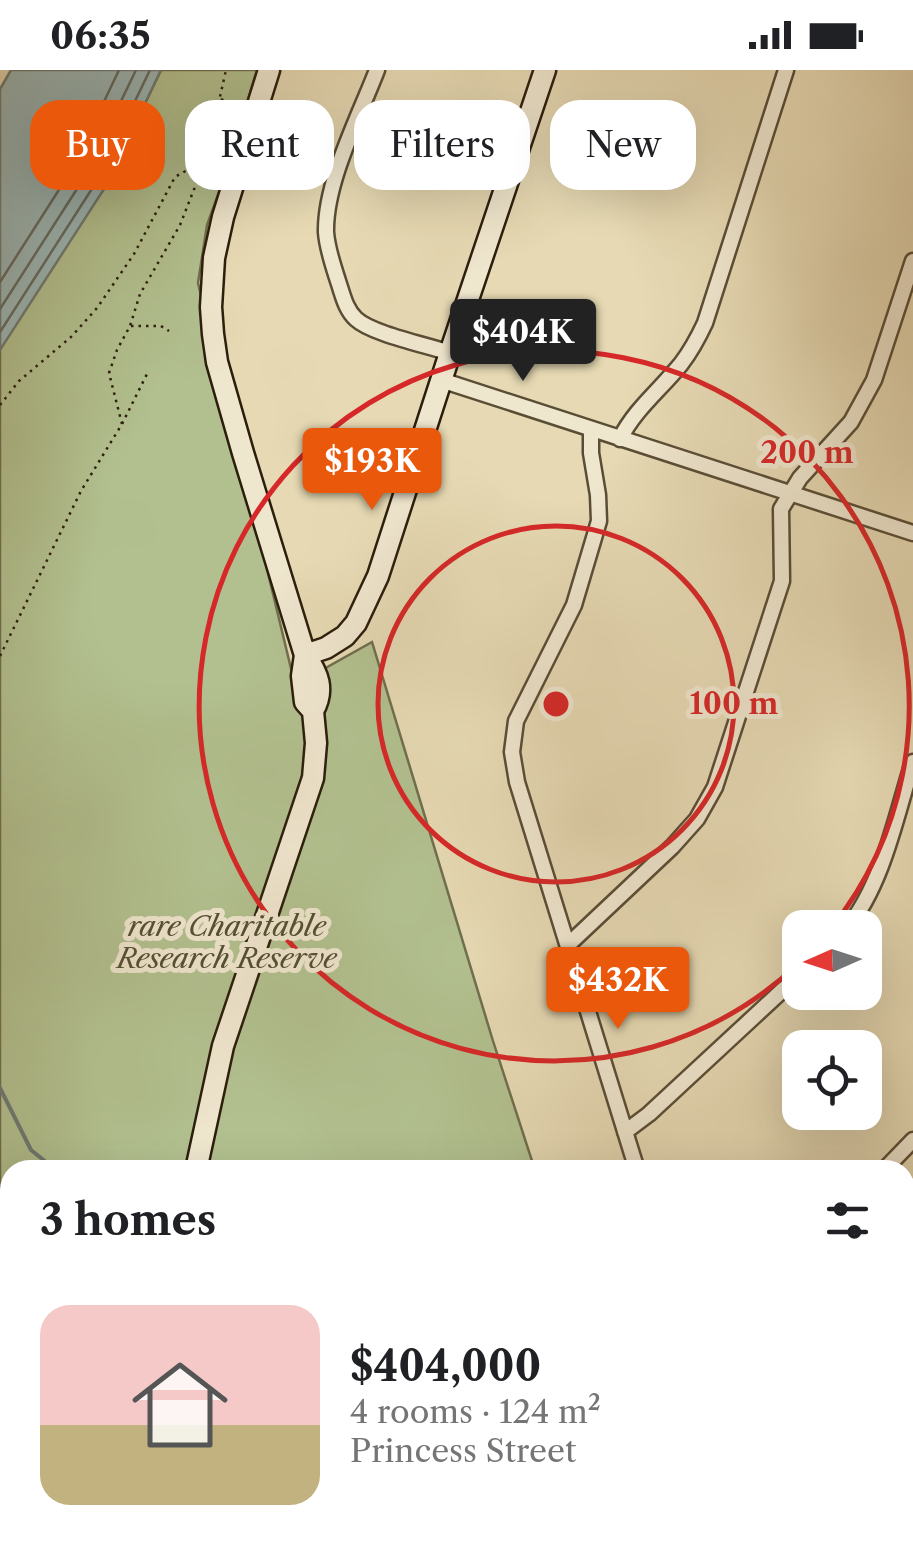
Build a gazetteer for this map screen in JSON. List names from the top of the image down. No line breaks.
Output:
{"parks":["rare Charitable Research Reserve"],"north":"left","page":{"status":"06:35","chip":["Buy","Rent","Filters","New"],"price":["$404K","$193K","$432K"],"heading":"3 homes","list":[{"name":"$404,000","note":"4 rooms · 124 m² · Princess Street"}]},"rings":["200 m","100 m"]}
